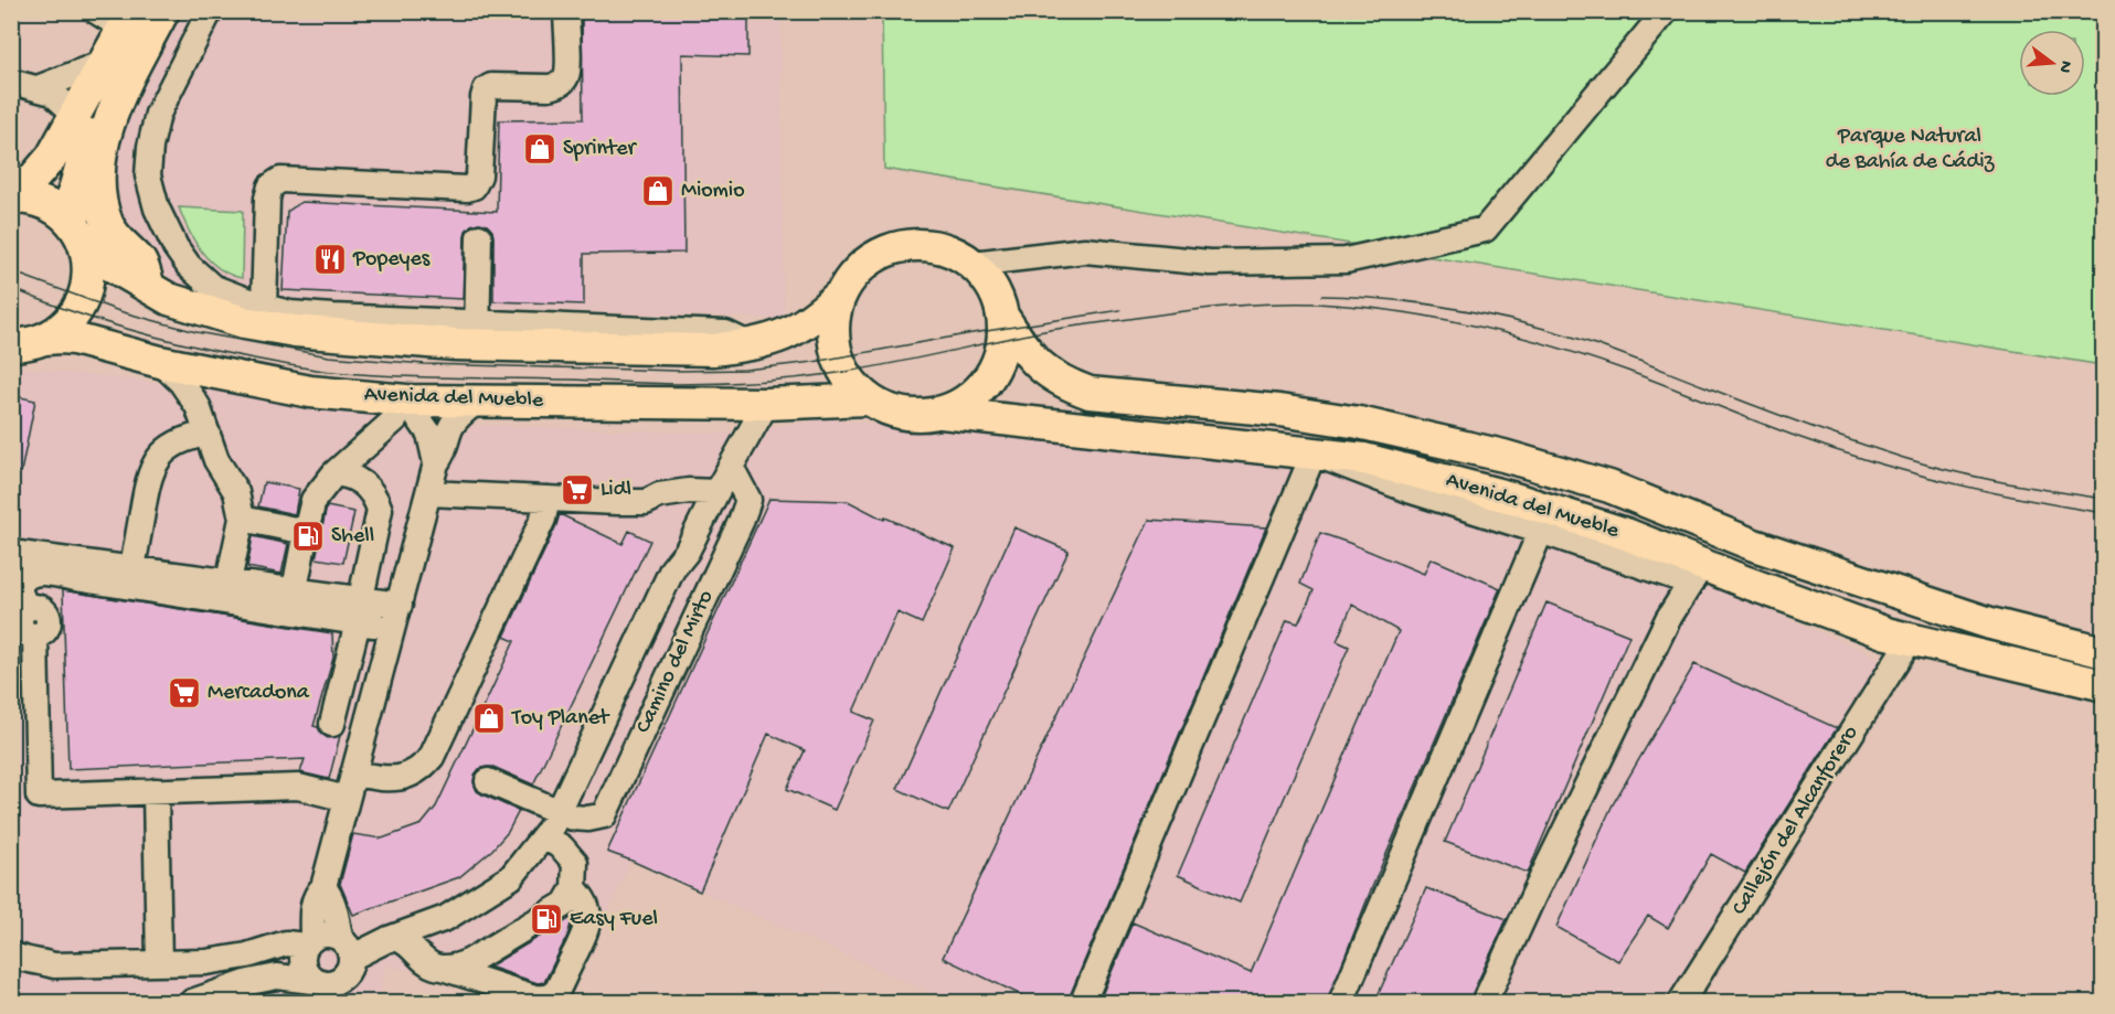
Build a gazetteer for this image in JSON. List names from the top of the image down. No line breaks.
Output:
{"streets":{"main road":["Avenida del Mueble"],"street":["Camino del Mirto","Callejón del Alcanforero"]},"crossings":[["Avenida del Mueble","Callejón del Alcanforero"]],"parks":["Parque Natural de Bahía de Cádiz"],"places":{"shop":["Sprinter","Miomio","Toy Planet"],"restaurant":["Popeyes"],"supermarket":["Lidl","Mercadona"],"fuel station":["Shell","Easy Fuel"]},"north":"right"}
